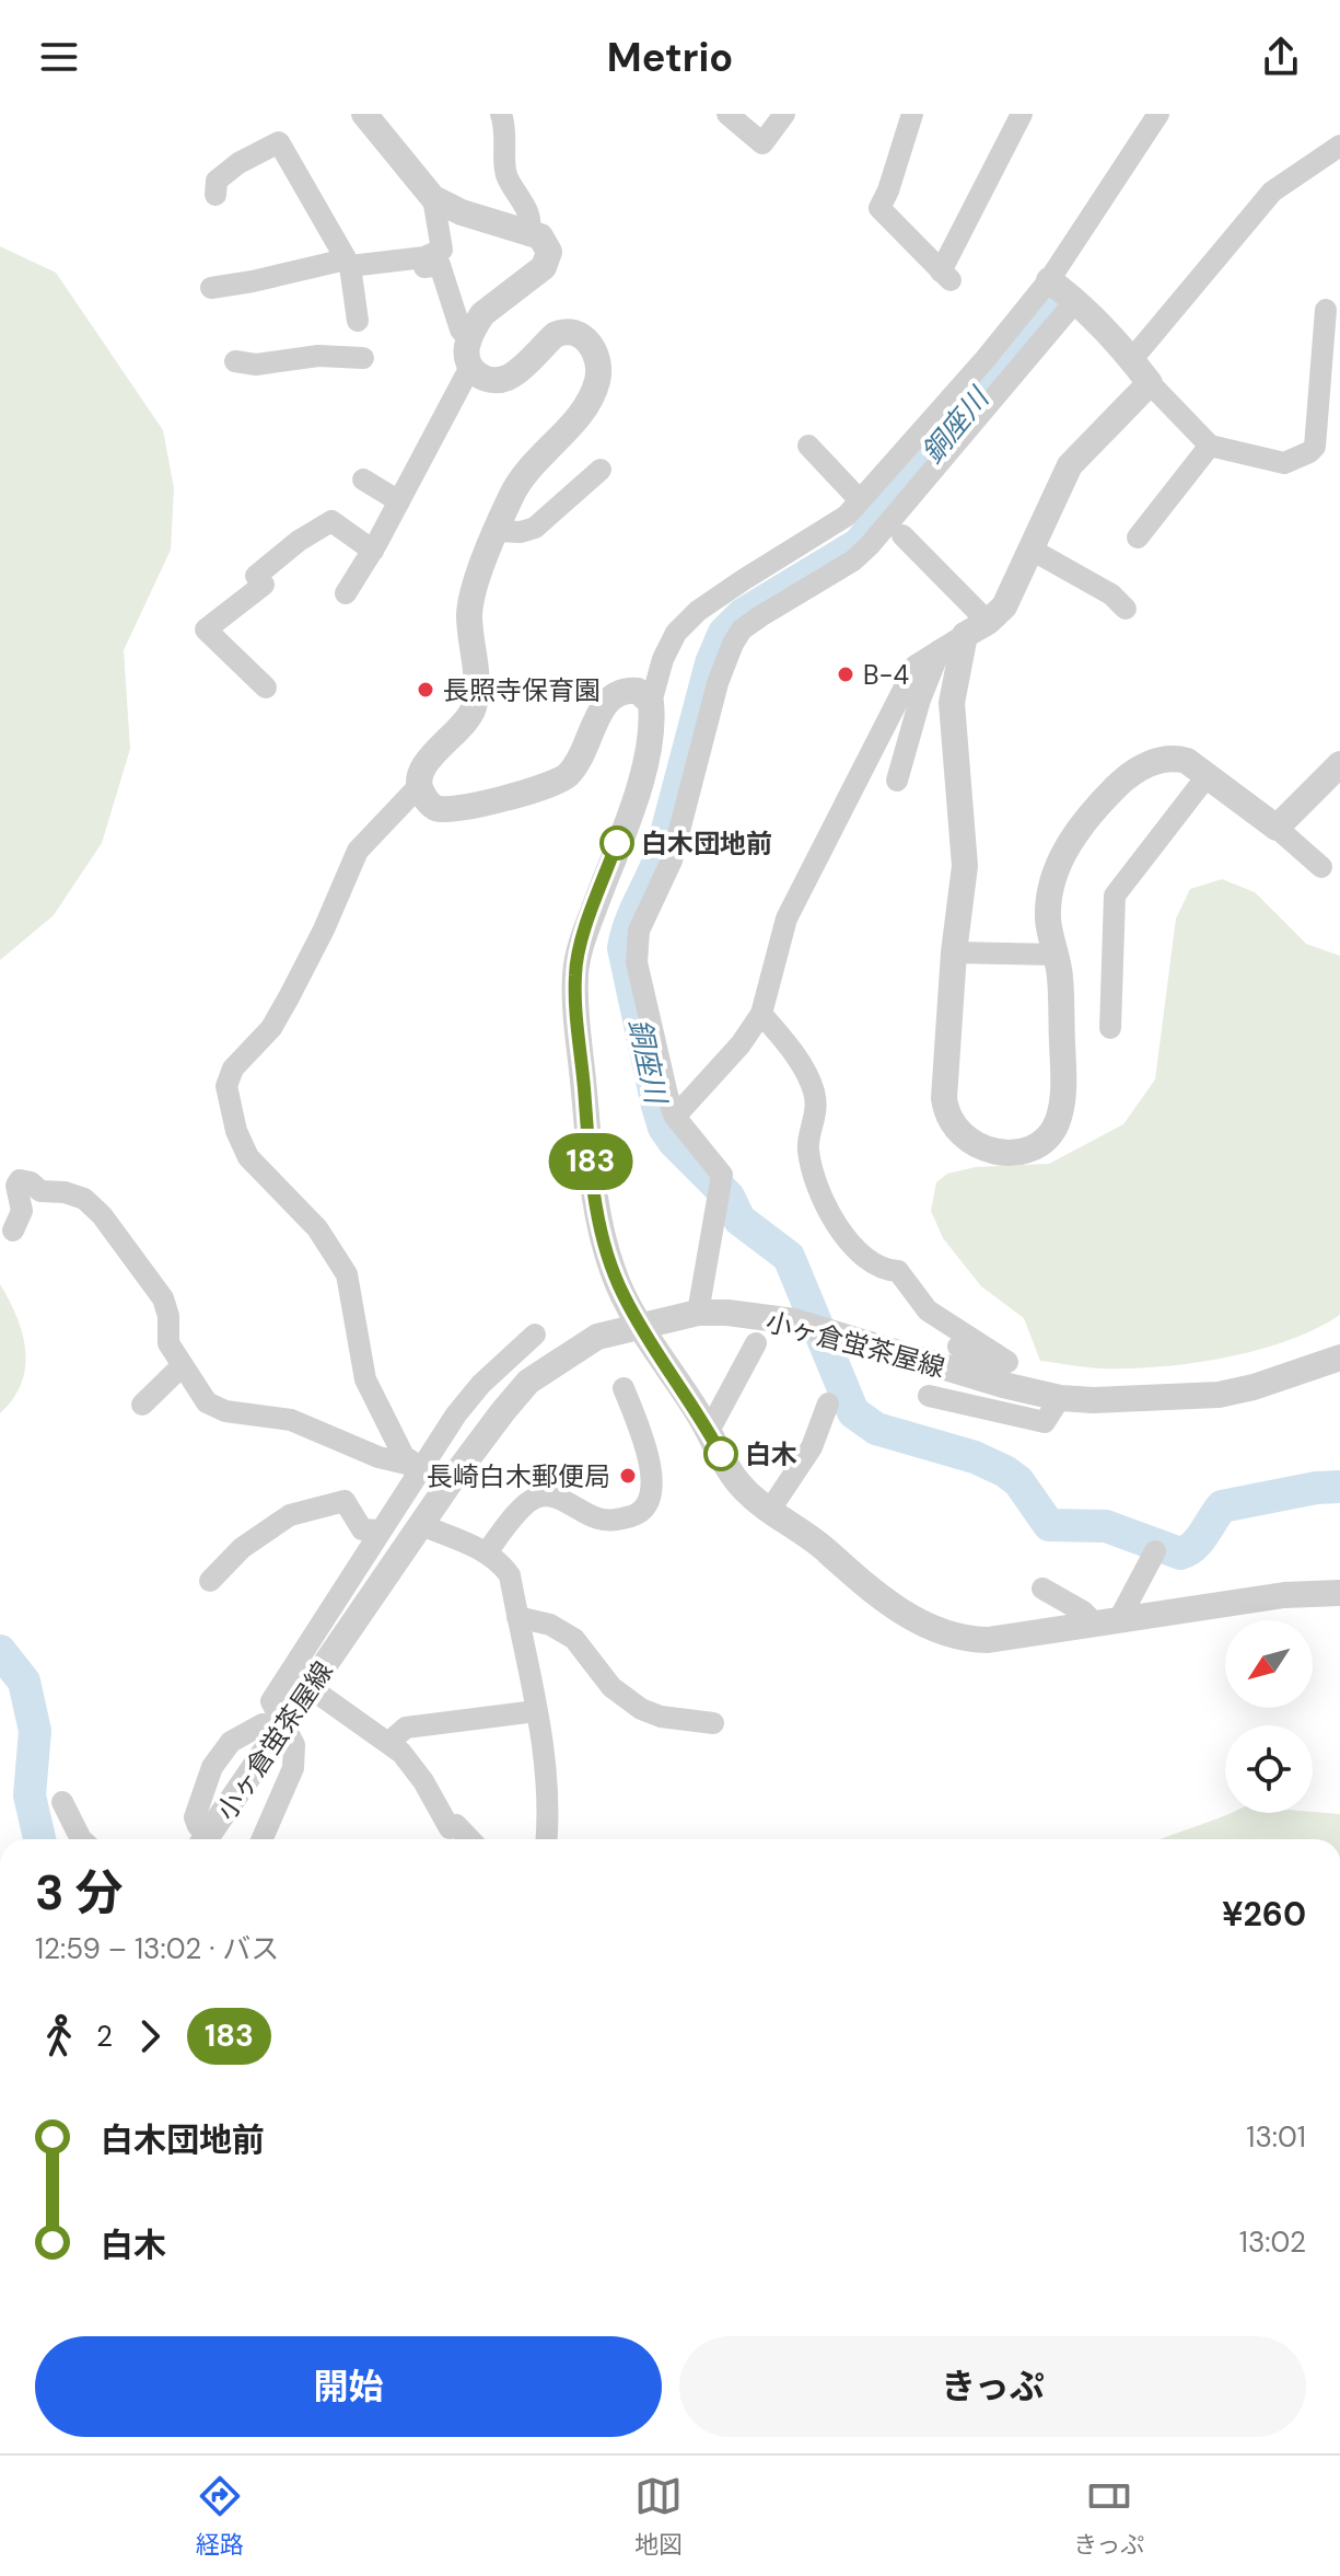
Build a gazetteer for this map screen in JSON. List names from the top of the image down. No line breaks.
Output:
{"streets":{"street":["小ヶ倉蛍茶屋線"]},"water":["銅座川"],"places":["B-4","長照寺保育園","白木団地前","白木","長崎白木郵便局"],"lines":["bus line 183"],"north":"bottom left","page":{"header":"Metrio","on_map":"183","heading":["3 分","12:59 – 13:02 · バス","¥260"],"legs":["2","183"],"list":[{"name":"白木団地前","value":"13:01"},{"name":"白木","value":"13:02"}],"buttons":["開始","きっぷ"],"tabs":["経路","地図","きっぷ"]}}
